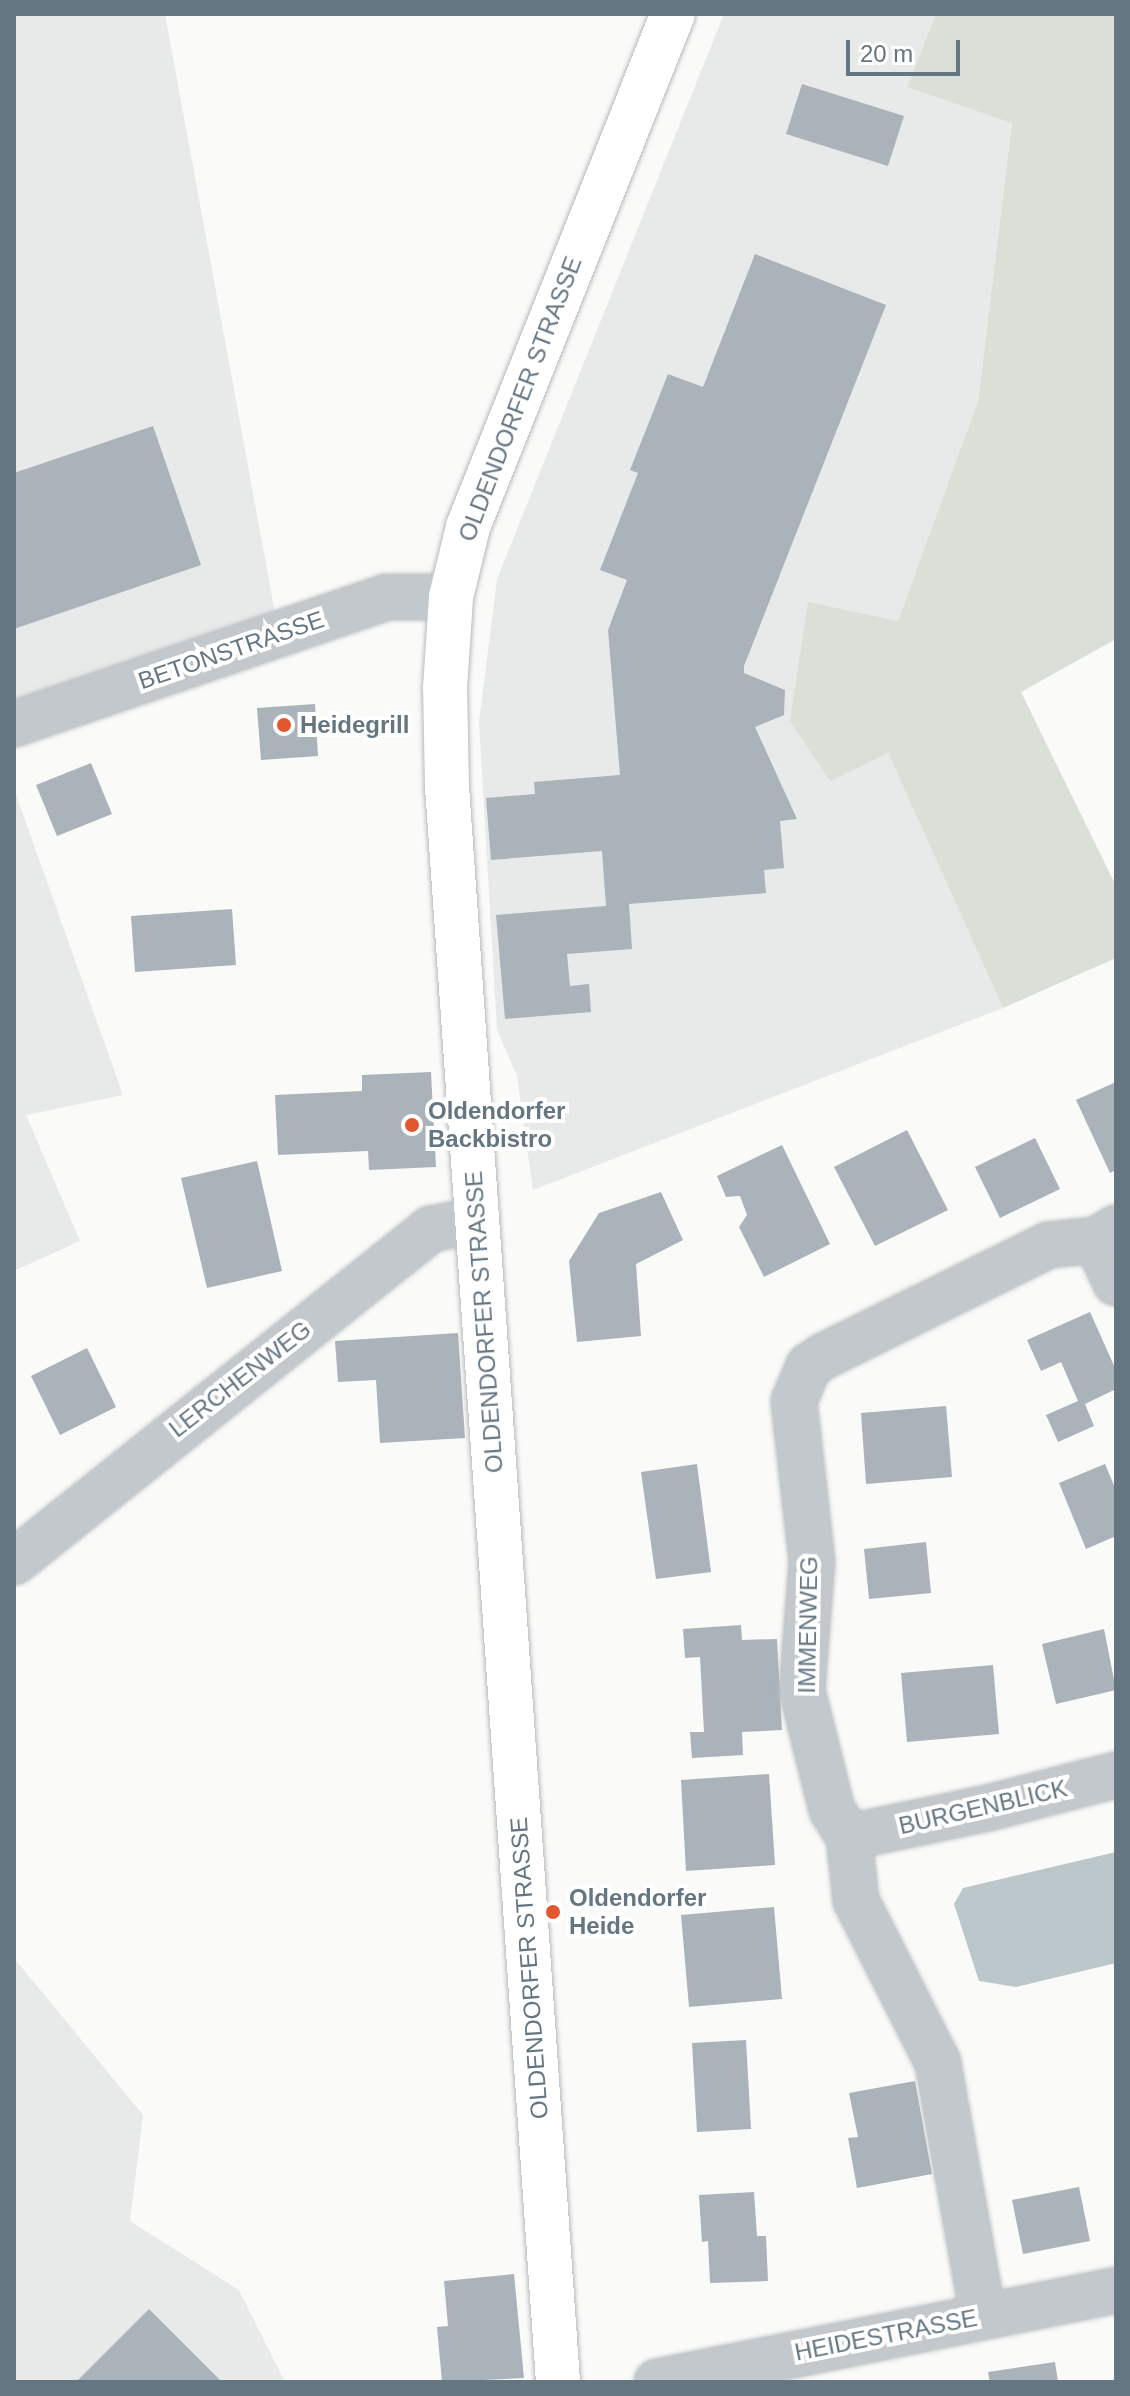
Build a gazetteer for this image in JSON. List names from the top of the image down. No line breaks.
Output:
{"streets":{"main road":["OLDENDORFER STRASSE"],"street":["BETONSTRASSE","LERCHENWEG","IMMENWEG","BURGENBLICK","HEIDESTRASSE"]},"crossings":[["OLDENDORFER STRASSE","BETONSTRASSE"],["OLDENDORFER STRASSE","LERCHENWEG"],["IMMENWEG","BURGENBLICK"],["IMMENWEG","HEIDESTRASSE"]],"places":["Heidegrill","Oldendorfer Backbistro","Oldendorfer Heide"],"scale_bar":"20 m"}
